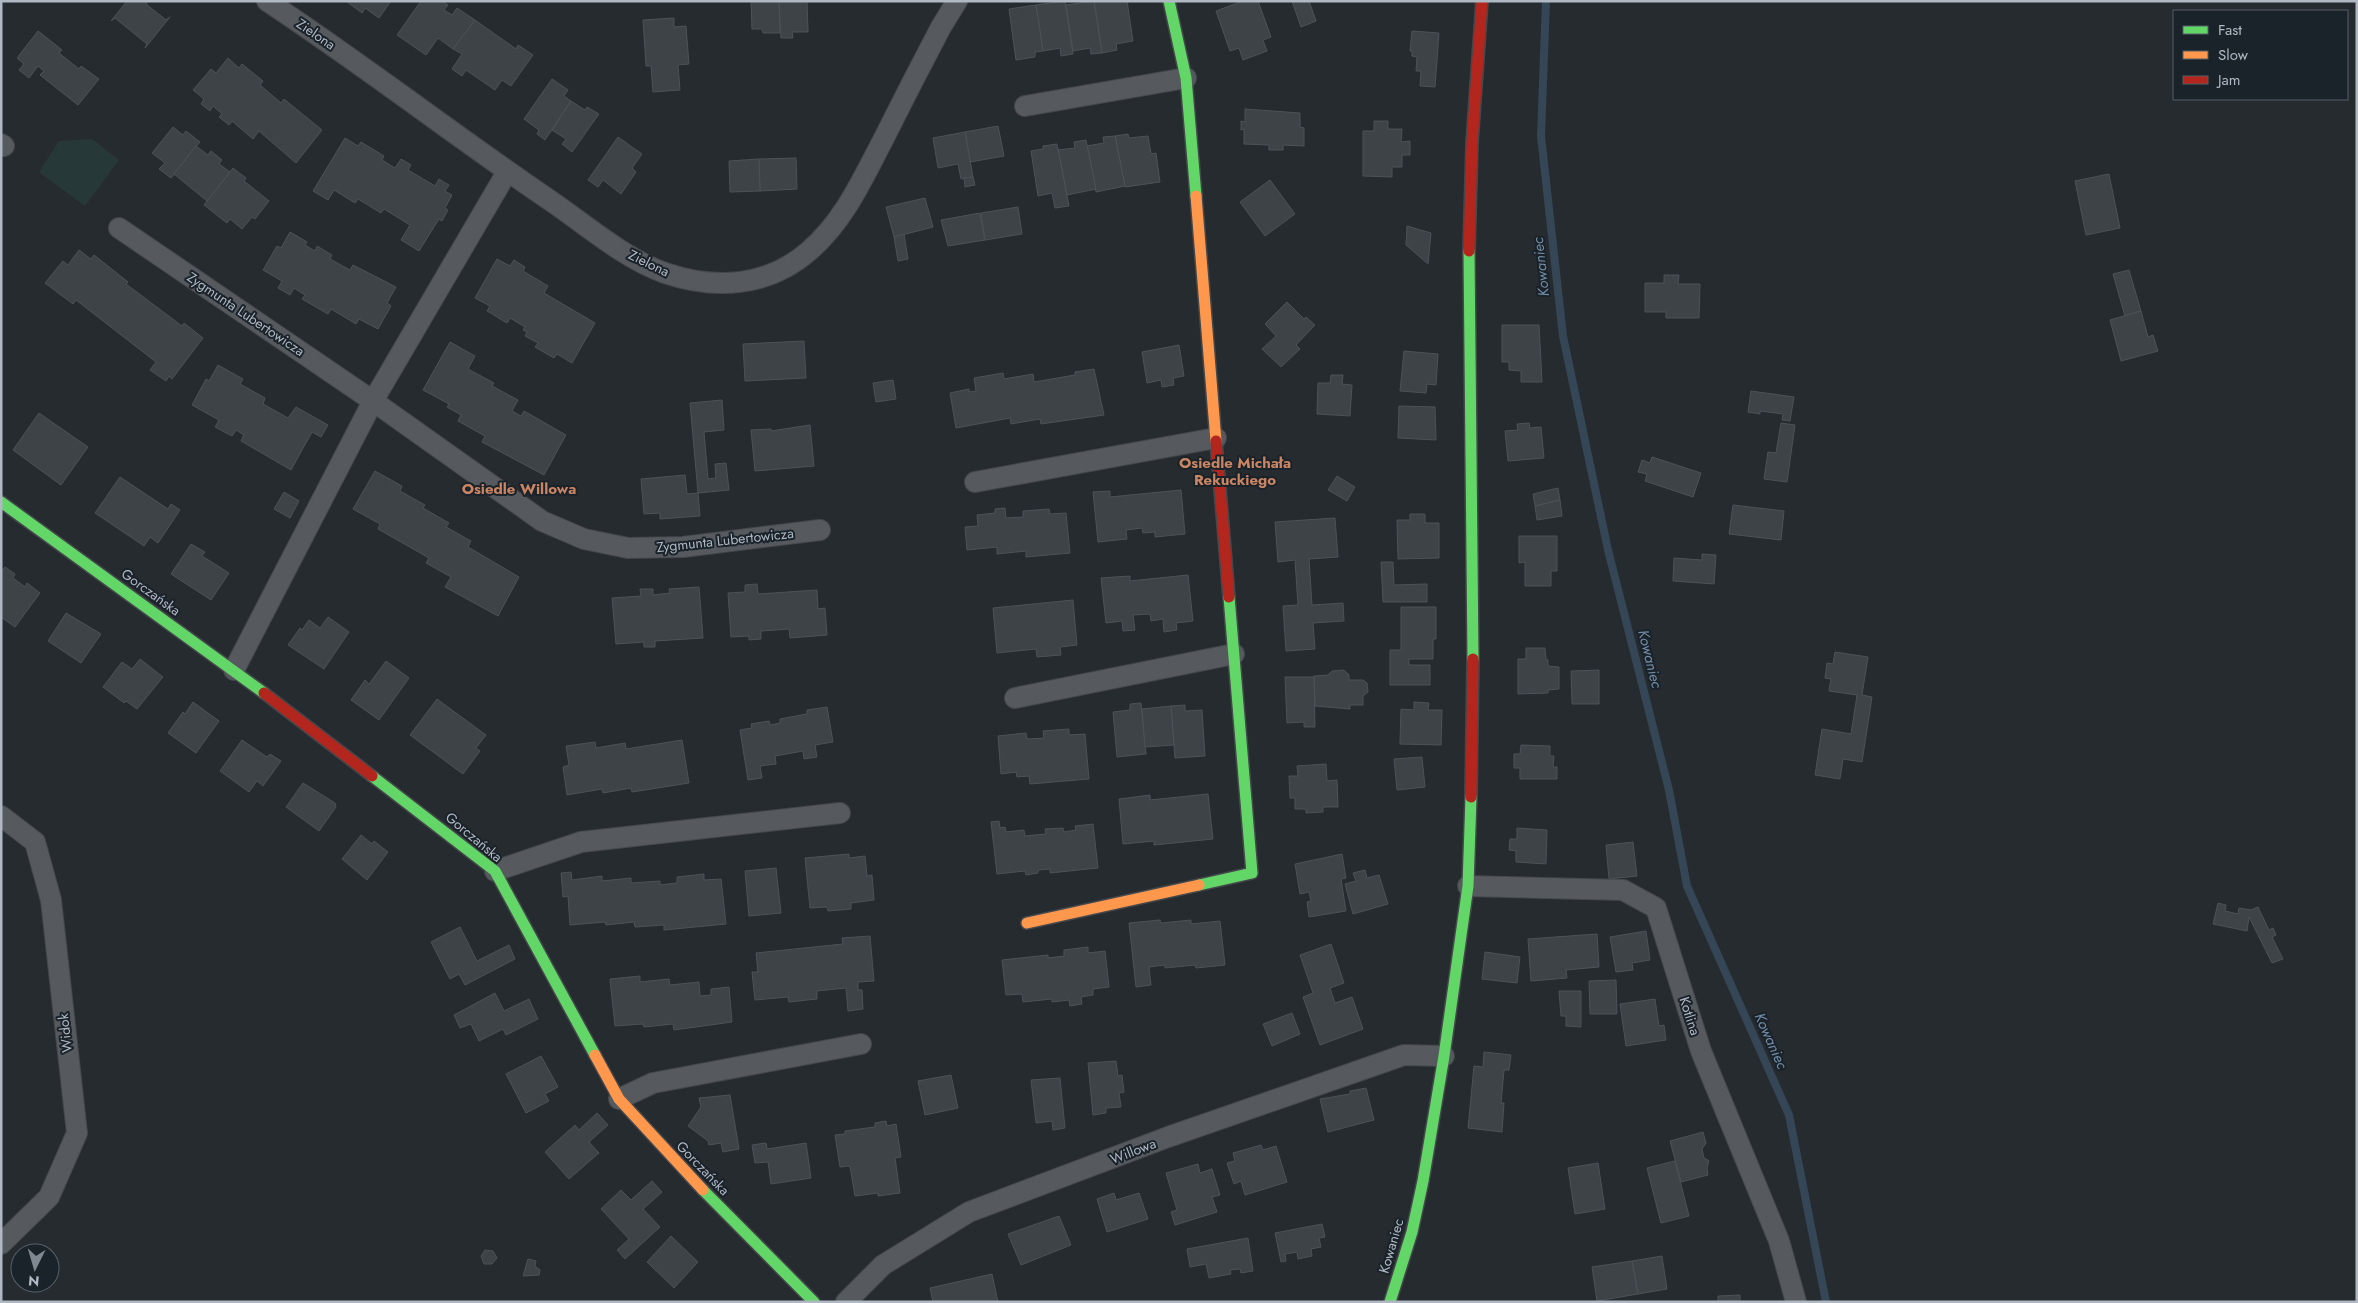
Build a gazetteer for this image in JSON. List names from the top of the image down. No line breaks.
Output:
{"streets":{"street":["Zielona","Zygmunta Lubertowicza","Gorczańska","Kotlina","Widok","Willowa","Kowaniec"]},"crossings":[["Kotlina","Kowaniec"],["Willowa","Kowaniec"]],"districts":["Osiedle Michała Rekuckiego","Osiedle Willowa"],"water":["Kowaniec"],"legend":["Fast","Slow","Jam"],"north":"bottom"}
